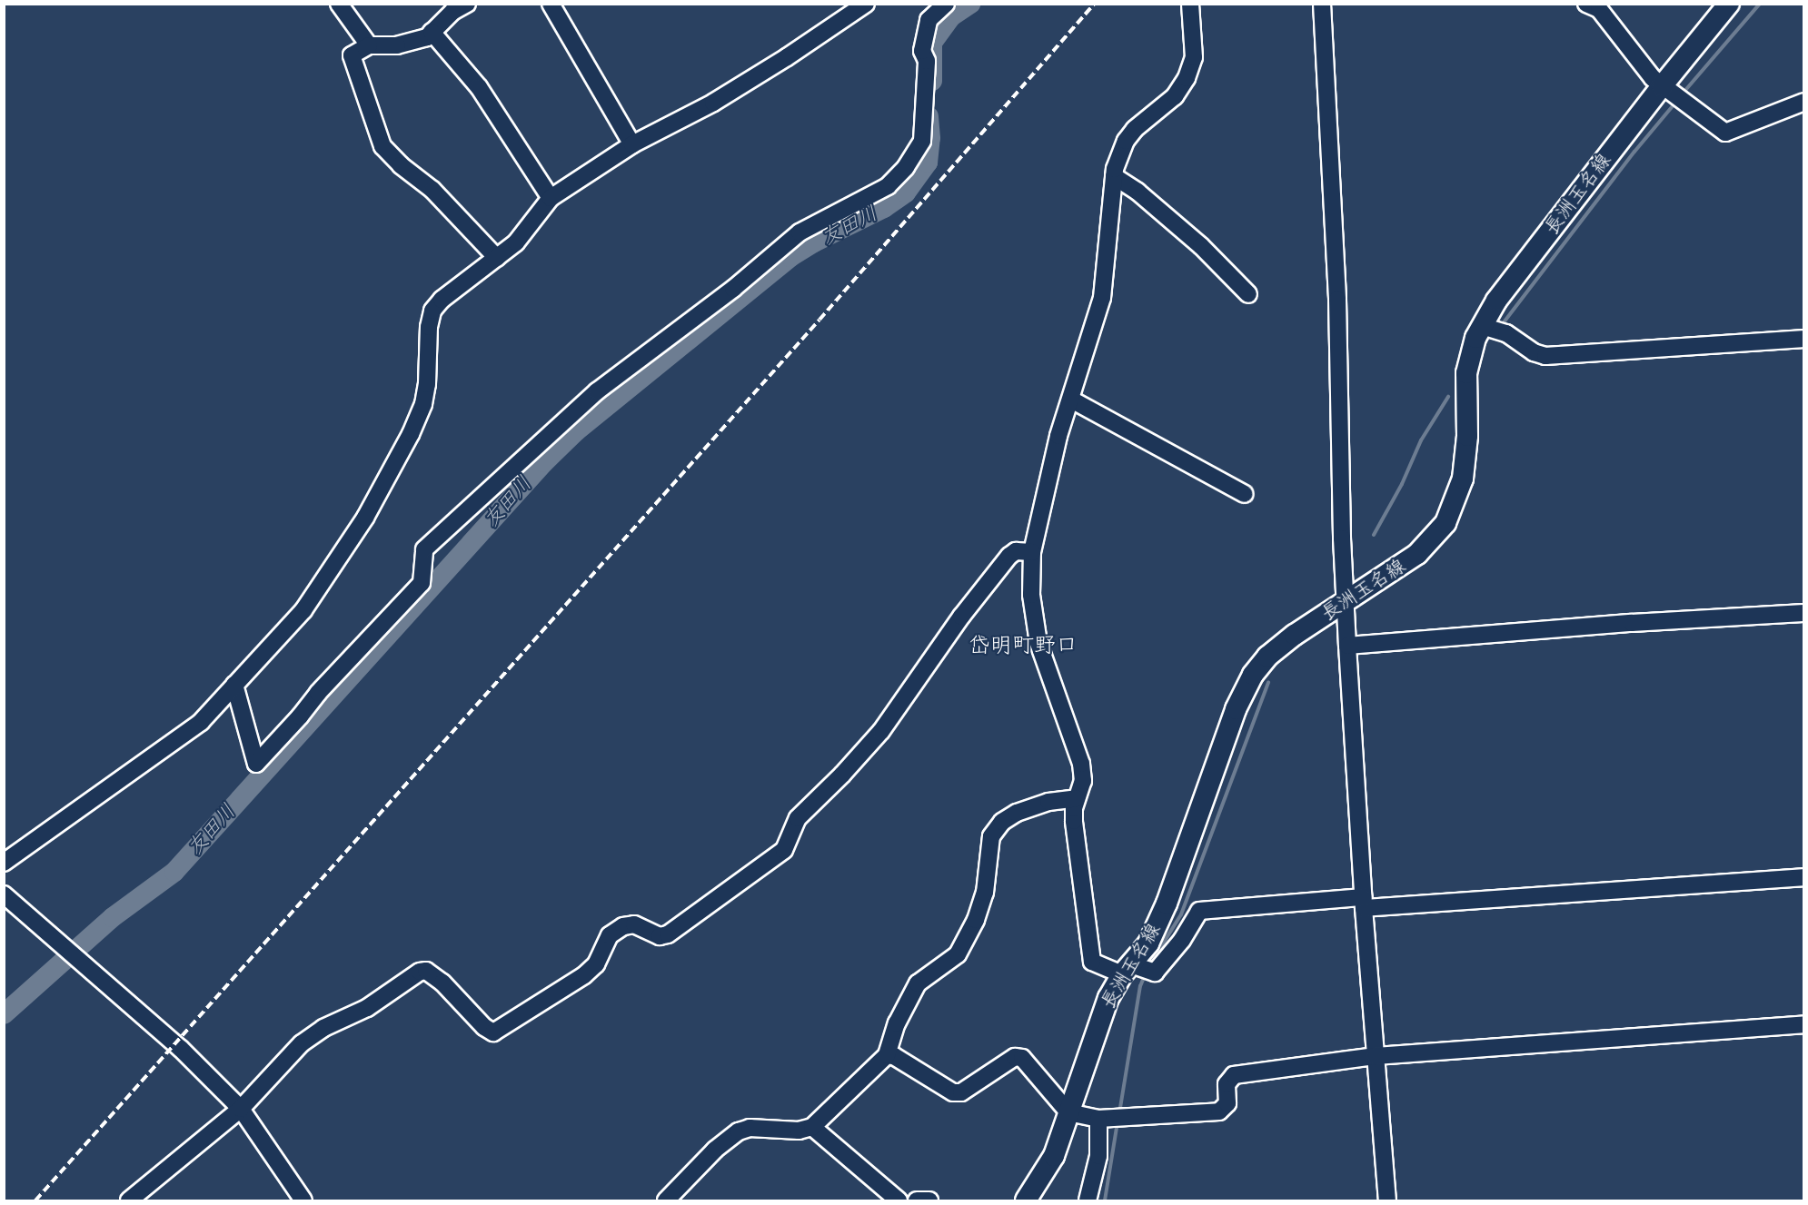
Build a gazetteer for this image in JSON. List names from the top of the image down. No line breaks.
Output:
{"streets":{"main road":["長洲玉名線"]},"districts":["岱明町野口"],"water":["友田川"]}
